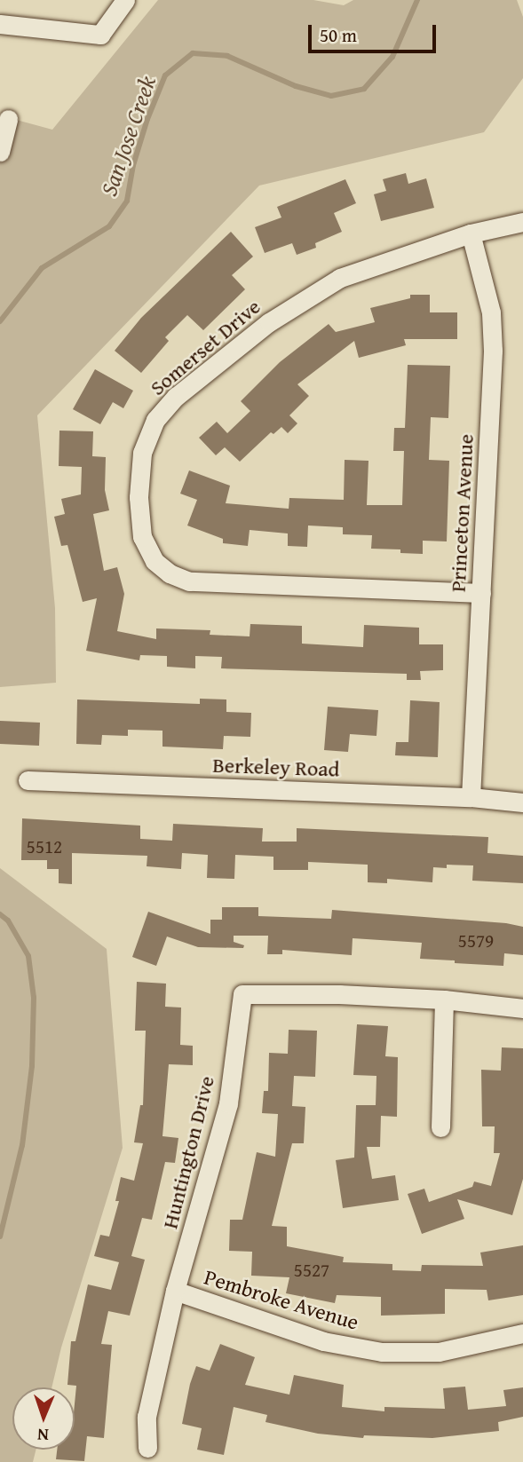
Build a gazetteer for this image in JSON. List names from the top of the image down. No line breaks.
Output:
{"streets":{"street":["Somerset Drive","Princeton Avenue","Berkeley Road","Huntington Drive","Pembroke Avenue"]},"crossings":[["Somerset Drive","Princeton Avenue"],["Princeton Avenue","Berkeley Road"],["Huntington Drive","Pembroke Avenue"]],"water":["San Jose Creek"],"house_numbers":["5512","5579","5527"],"scale_bar":"50 m","north":"bottom"}
